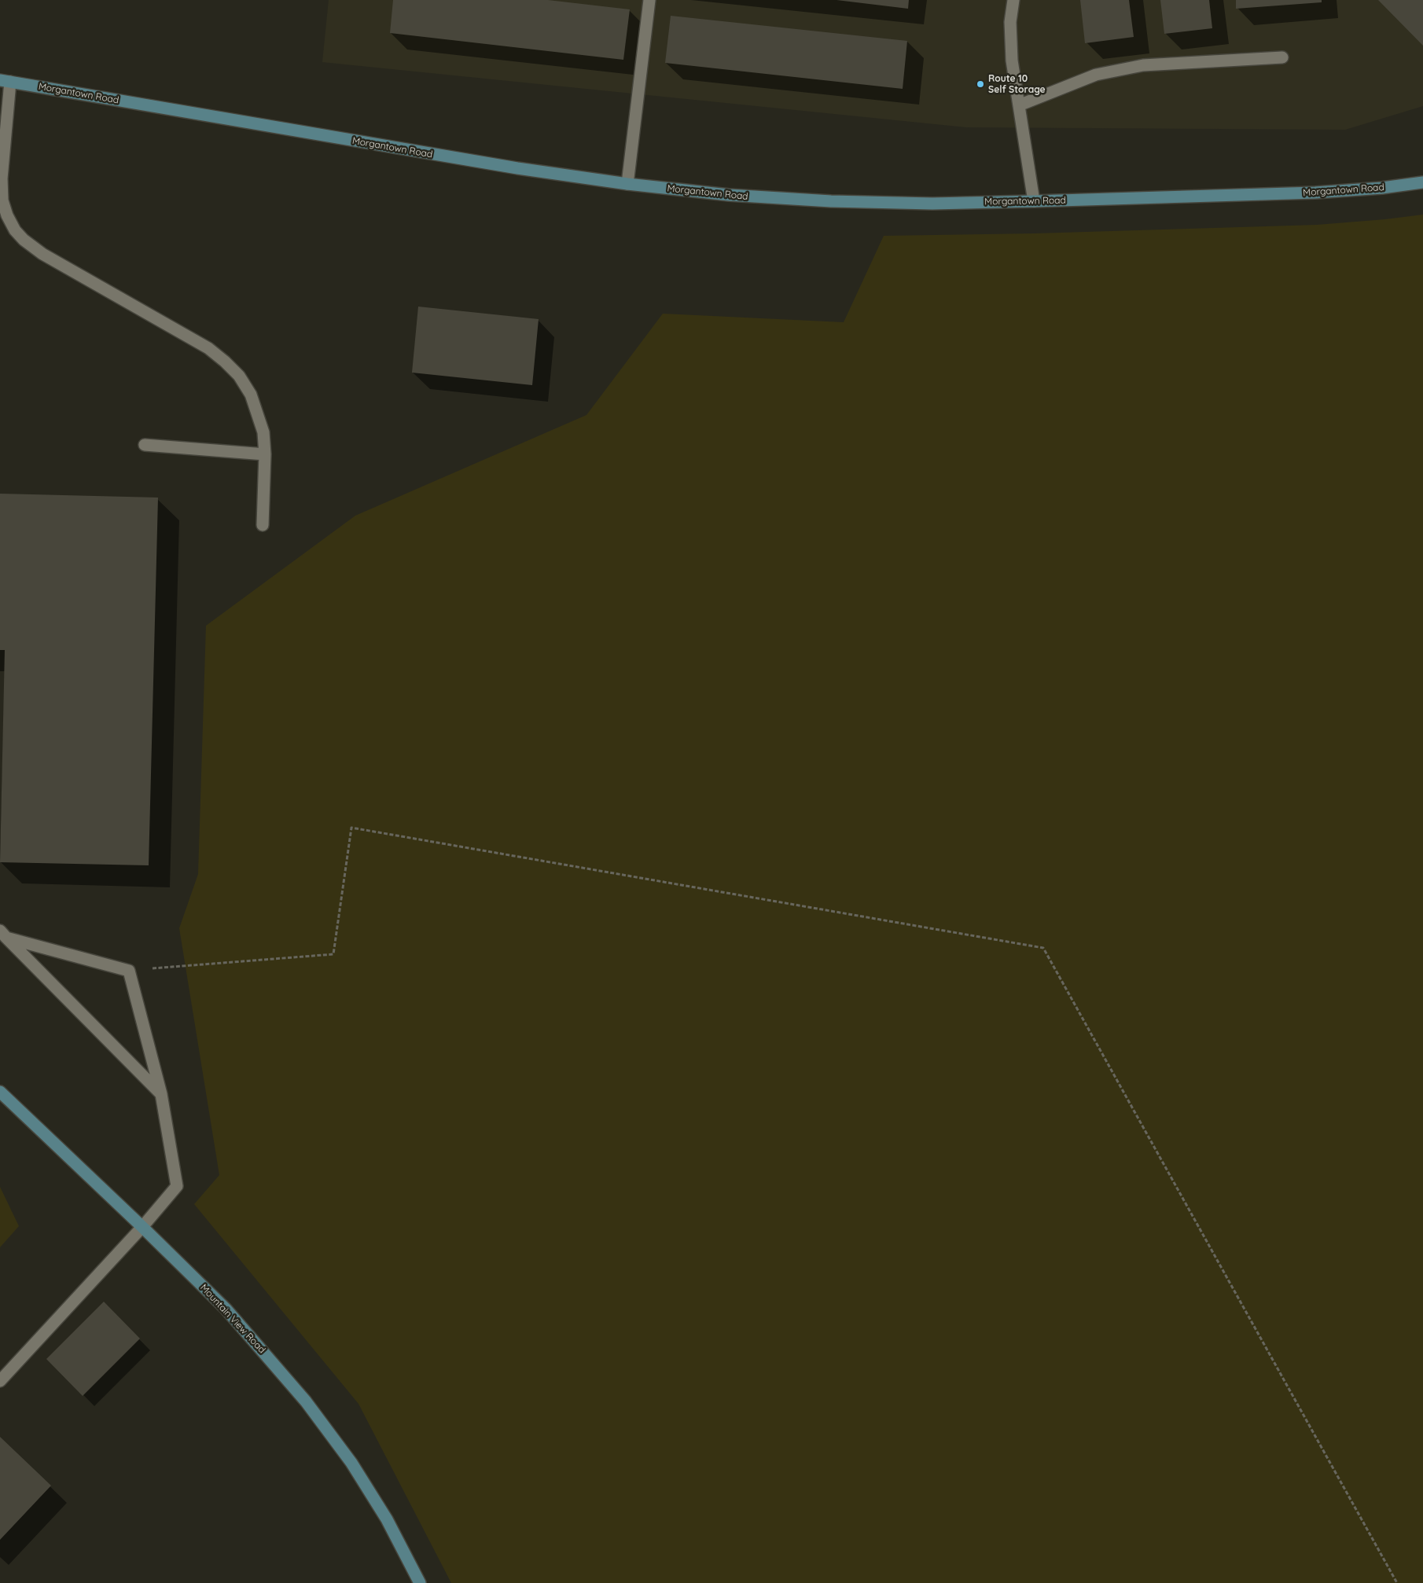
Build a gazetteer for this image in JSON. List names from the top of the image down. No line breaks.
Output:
{"streets":{"main road":["Morgantown Road","Mountain View Road"]},"places":["Route 10 Self Storage"]}
